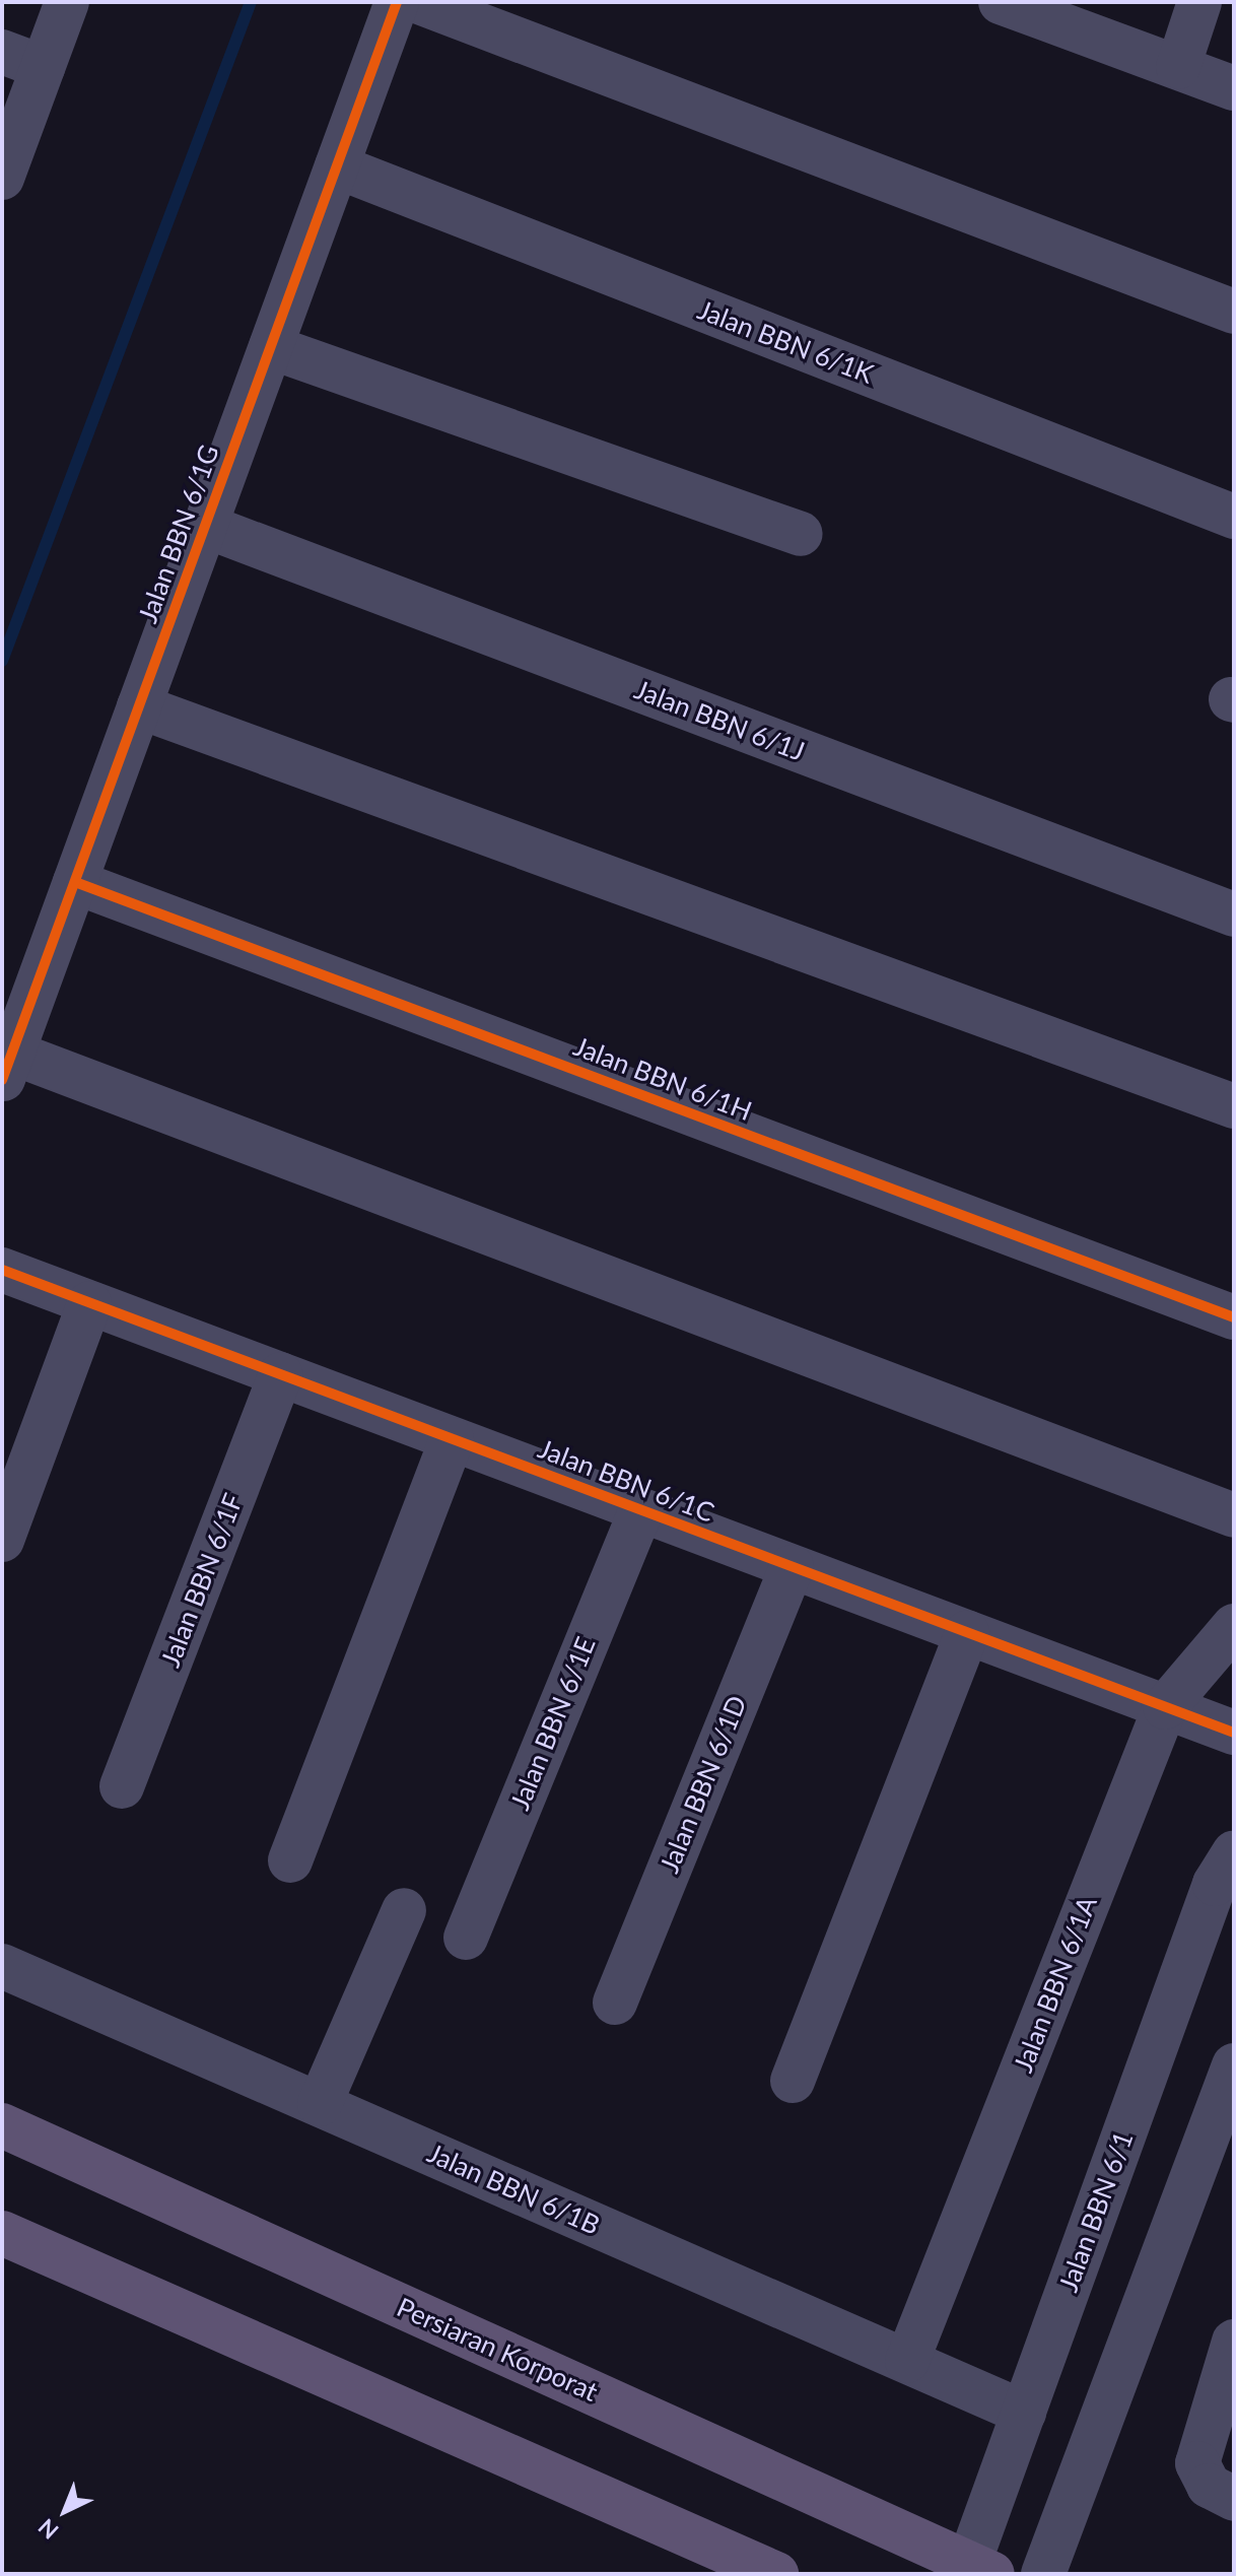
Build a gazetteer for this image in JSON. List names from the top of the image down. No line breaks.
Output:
{"streets":{"main road":["Persiaran Korporat"],"street":["Jalan BBN 6/1K","Jalan BBN 6/1G","Jalan BBN 6/1J","Jalan BBN 6/1H","Jalan BBN 6/1C","Jalan BBN 6/1F","Jalan BBN 6/1E","Jalan BBN 6/1D","Jalan BBN 6/1A","Jalan BBN 6/1B","Jalan BBN 6/1"]},"crossings":[["Jalan BBN 6/1K","Jalan BBN 6/1G"],["Jalan BBN 6/1G","Jalan BBN 6/1J"],["Jalan BBN 6/1G","Jalan BBN 6/1H"],["Jalan BBN 6/1C","Jalan BBN 6/1F"],["Jalan BBN 6/1C","Jalan BBN 6/1E"],["Jalan BBN 6/1C","Jalan BBN 6/1D"],["Jalan BBN 6/1C","Jalan BBN 6/1A"],["Jalan BBN 6/1A","Jalan BBN 6/1B"],["Jalan BBN 6/1B","Jalan BBN 6/1"],["Jalan BBN 6/1","Persiaran Korporat"]],"north":"bottom left"}
